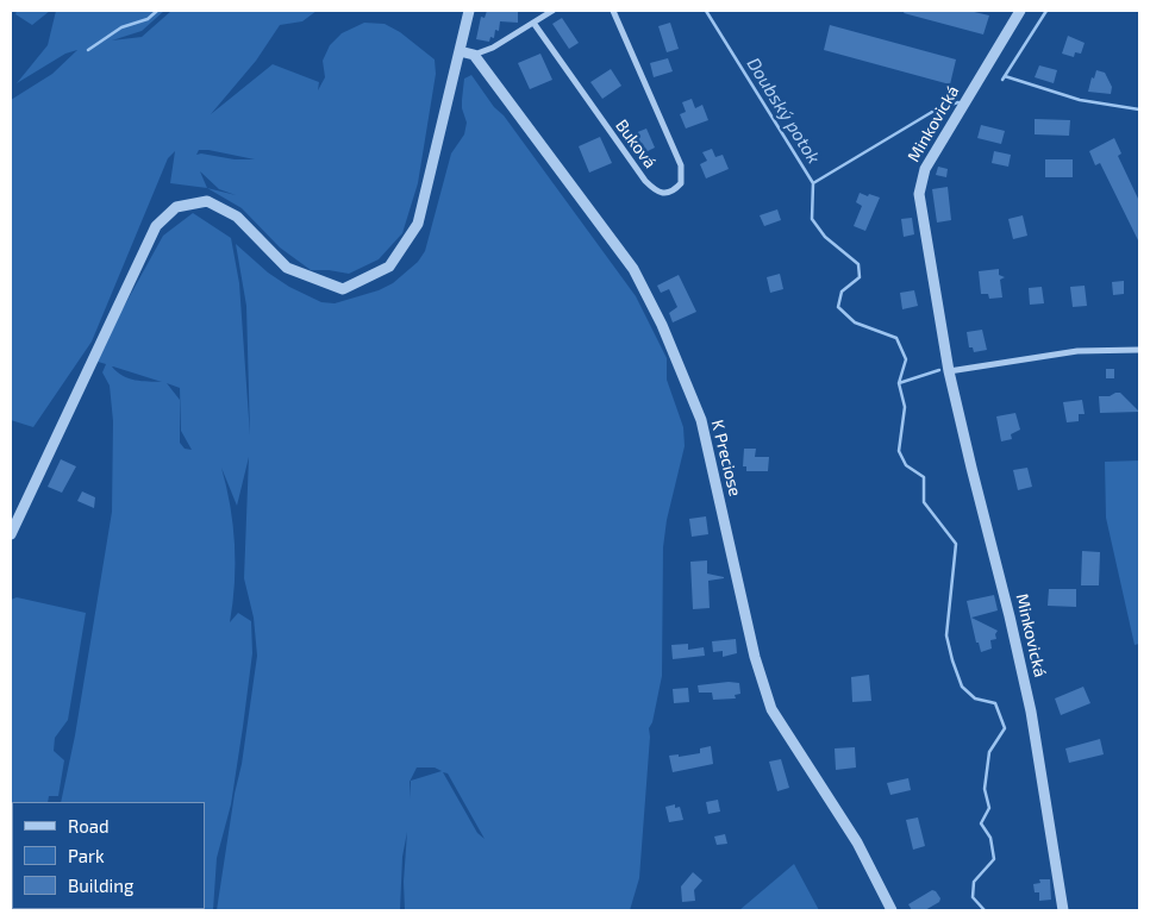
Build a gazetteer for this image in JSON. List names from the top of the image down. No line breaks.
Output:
{"streets":{"street":["Minkovická","Buková","K Preciose"]},"water":["Doubský potok"],"legend":["Road","Park","Building"]}
